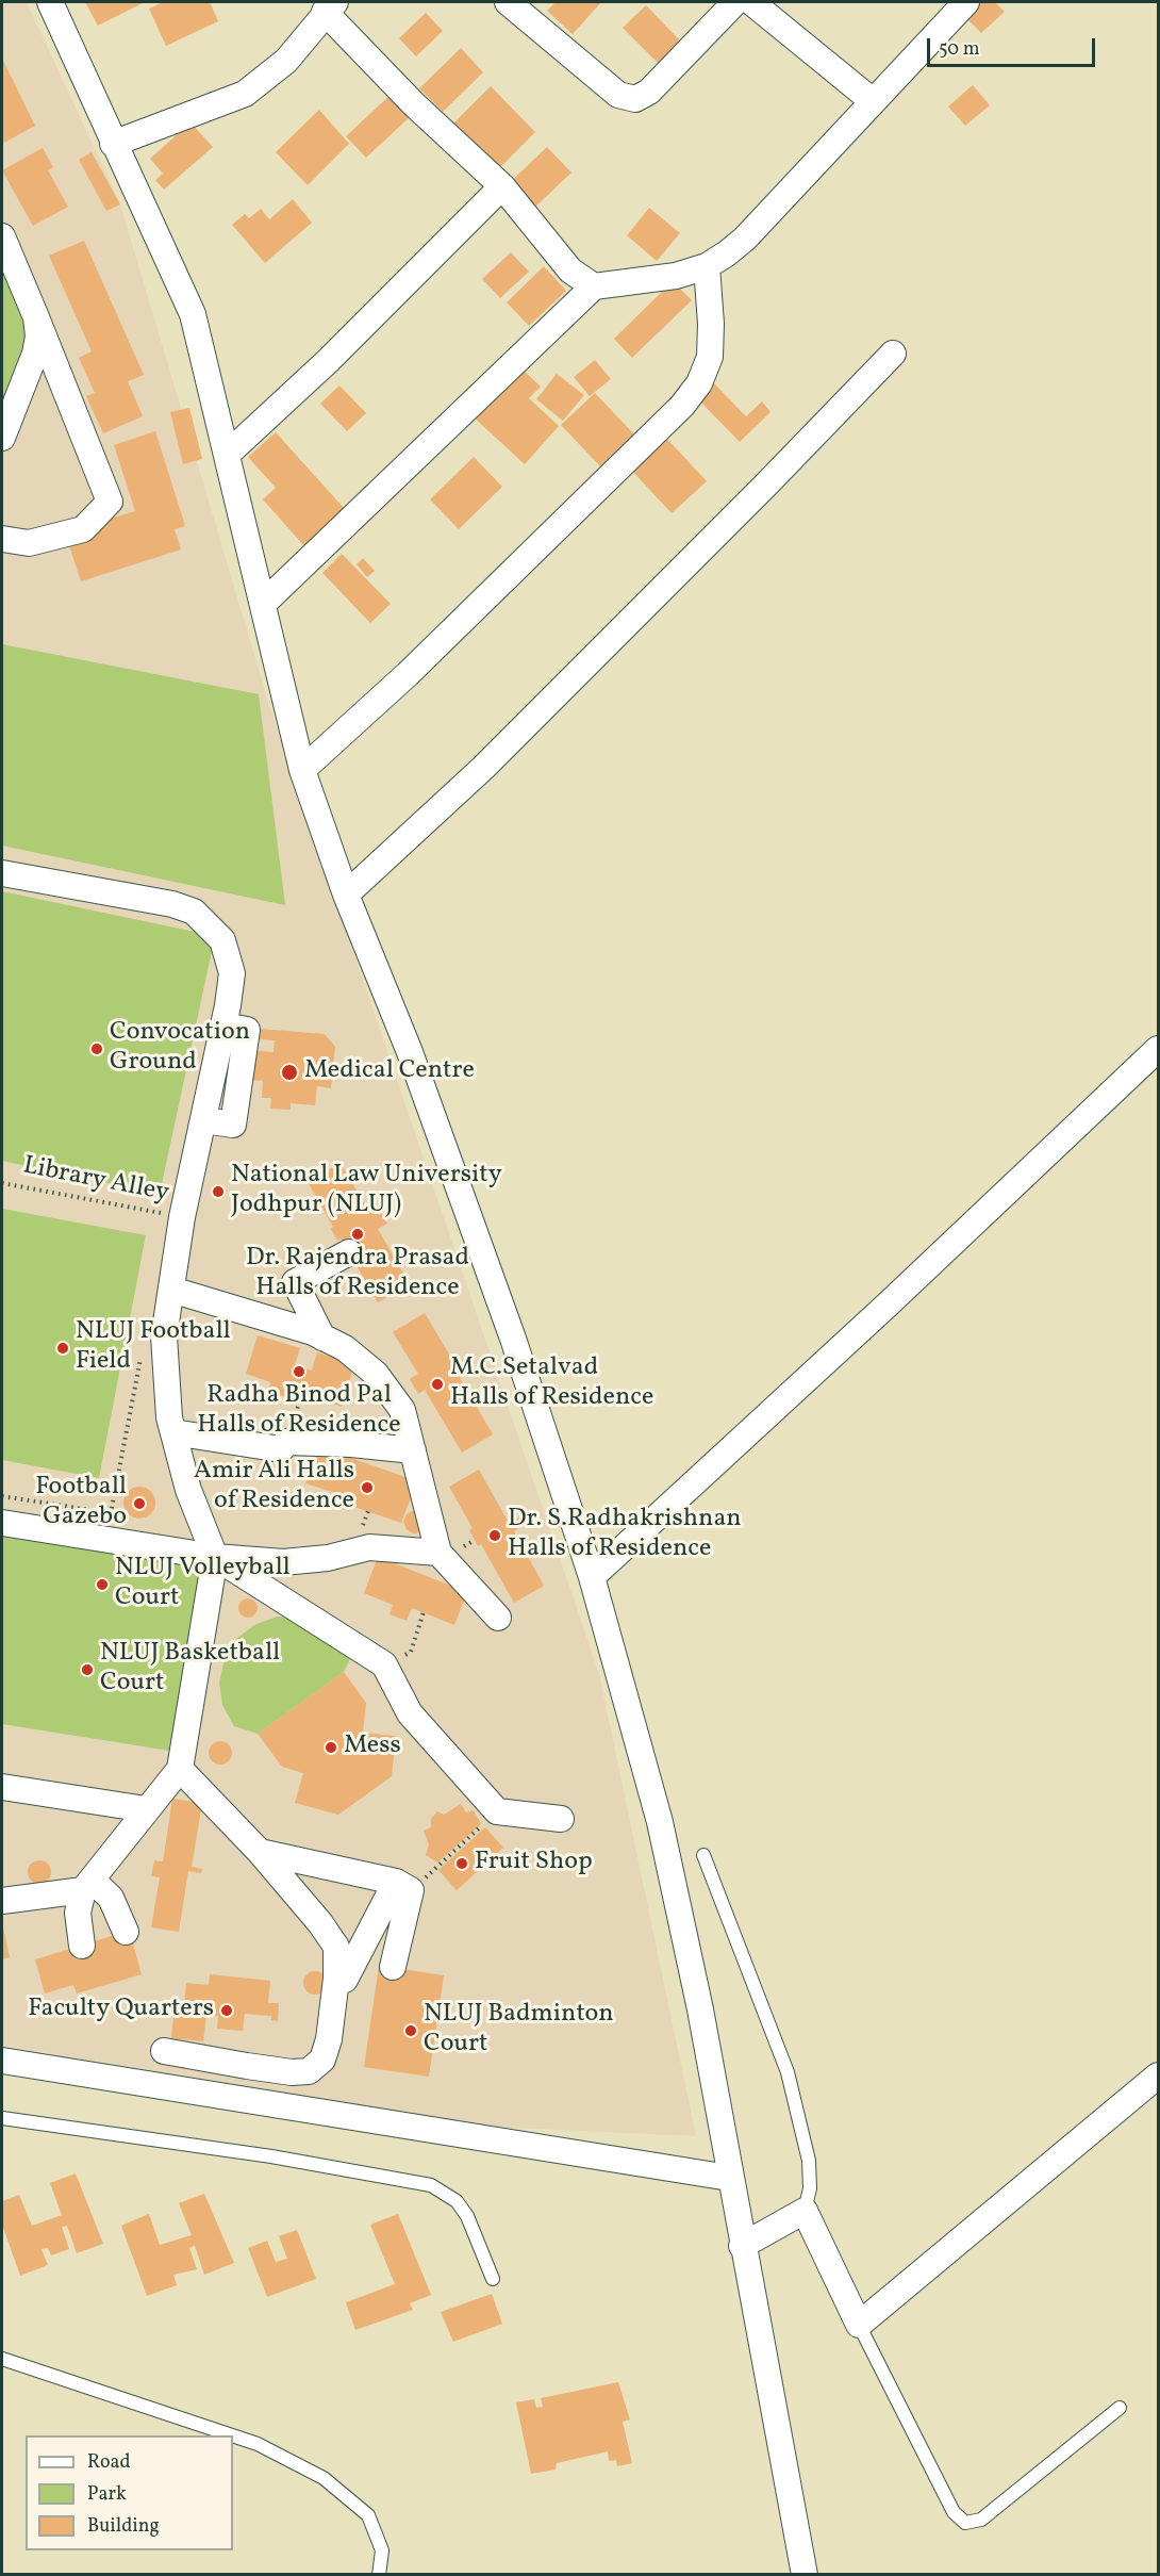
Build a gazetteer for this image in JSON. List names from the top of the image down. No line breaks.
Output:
{"streets":{"path":["Library Alley"]},"places":["Convocation Ground","Medical Centre","National Law University Jodhpur (NLUJ)","Dr. Rajendra Prasad Halls of Residence","NLUJ Football Field","Radha Binod Pal Halls of Residence","M.C.Setalvad Halls of Residence","Amir Ali Halls of Residence","Football Gazebo","Dr. S.Radhakrishnan Halls of Residence","NLUJ Volleyball Court","NLUJ Basketball Court","Mess","Fruit Shop","Faculty Quarters","NLUJ Badminton Court"],"legend":["Road","Park","Building"],"scale_bar":"50 m"}
